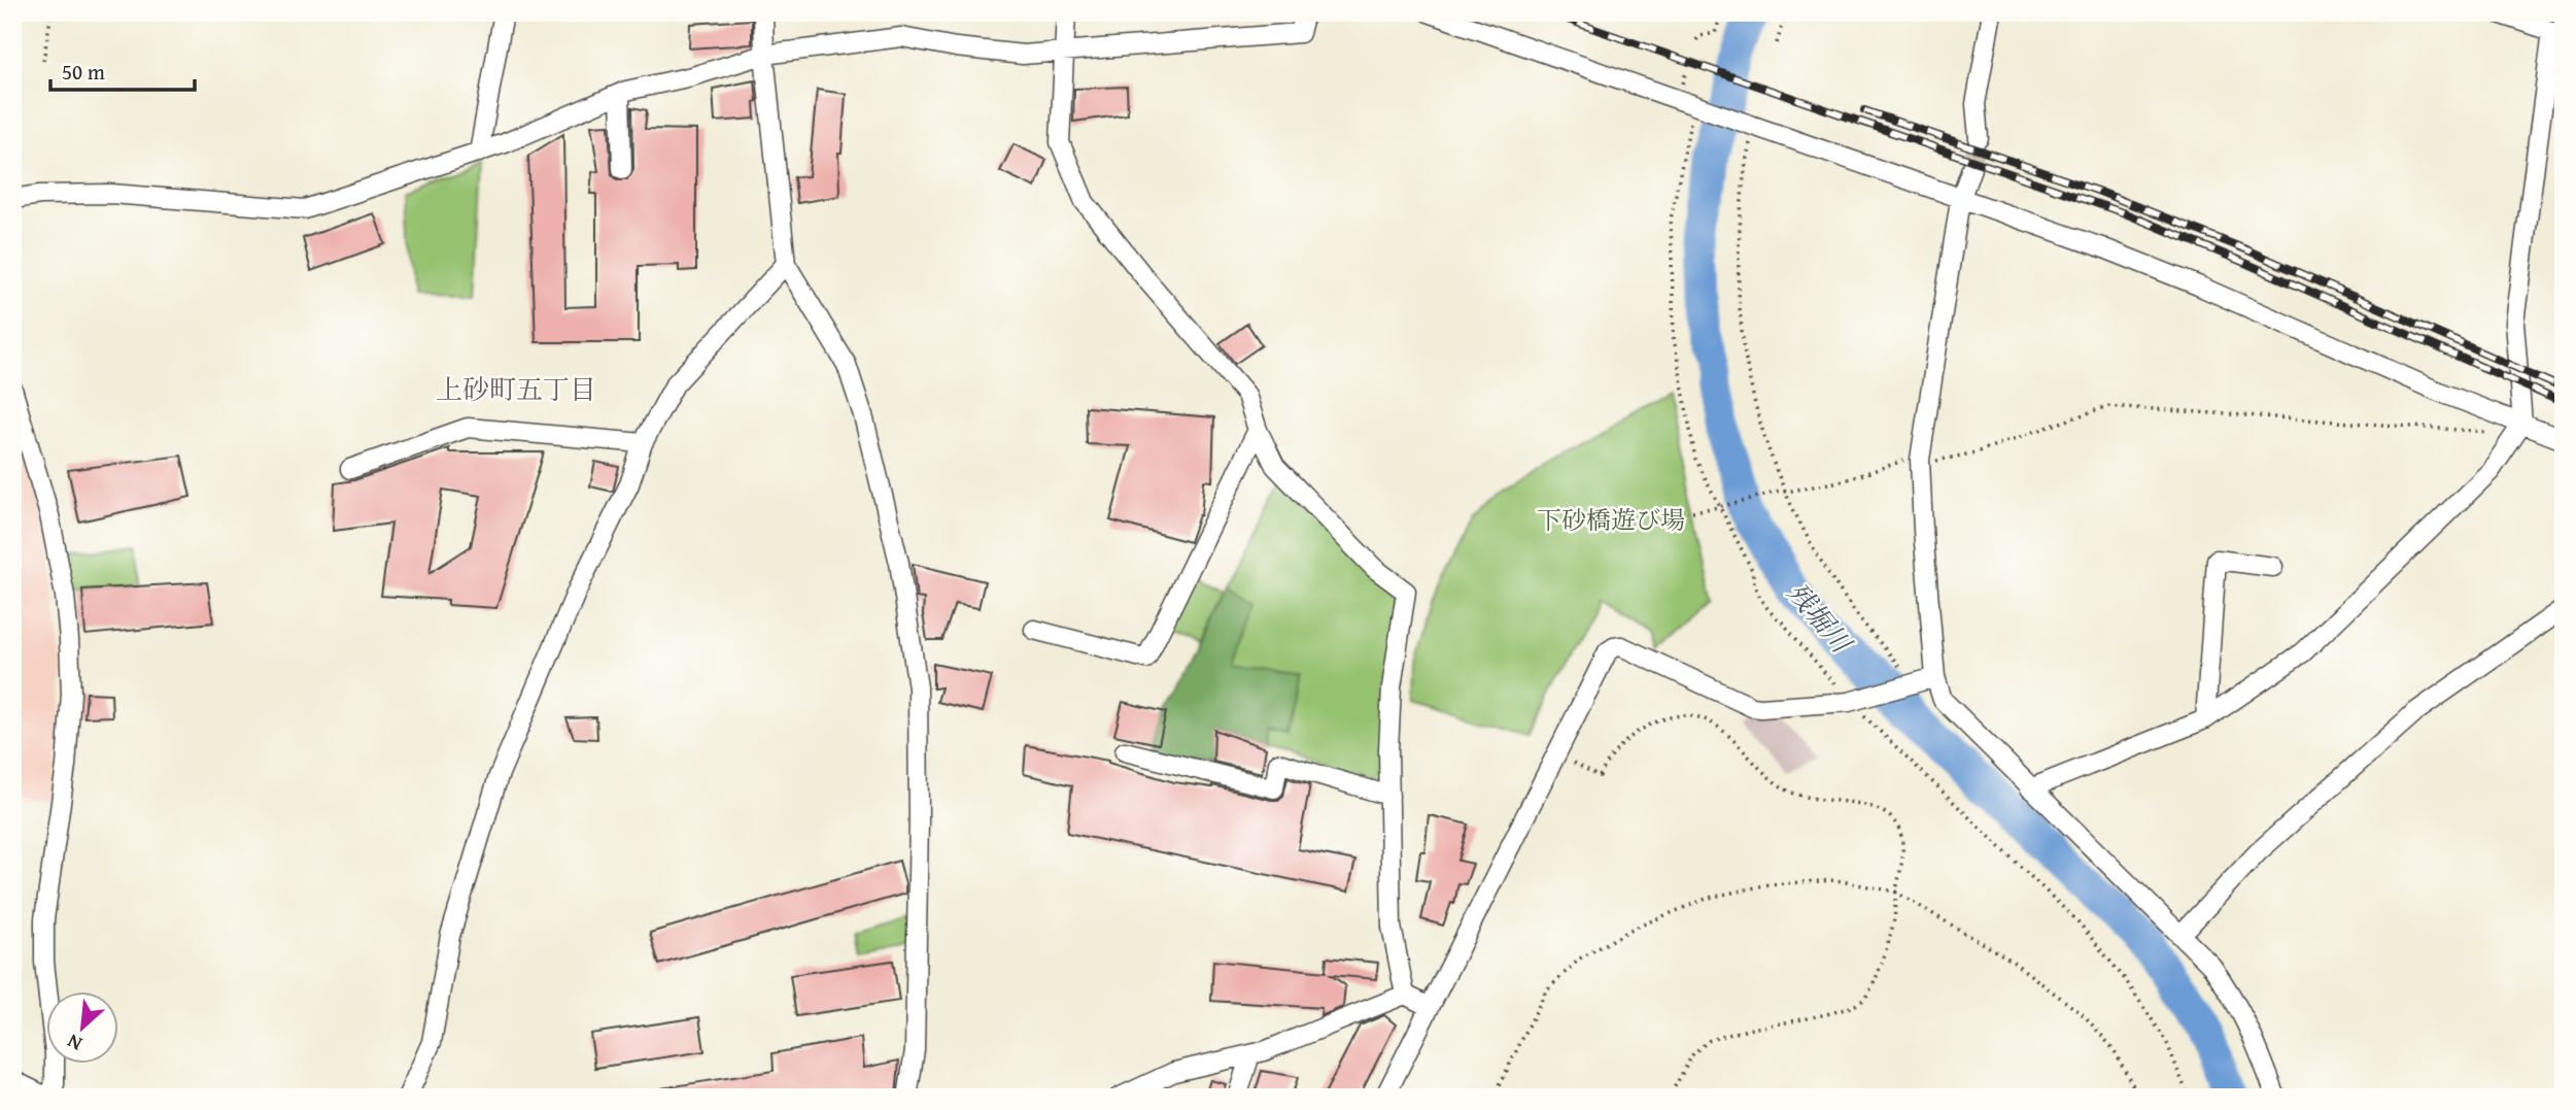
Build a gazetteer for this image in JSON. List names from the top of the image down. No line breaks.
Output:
{"districts":["上砂町五丁目"],"water":["残堀川"],"parks":["下砂橋遊び場"],"scale_bar":"50 m","north":"bottom left"}
